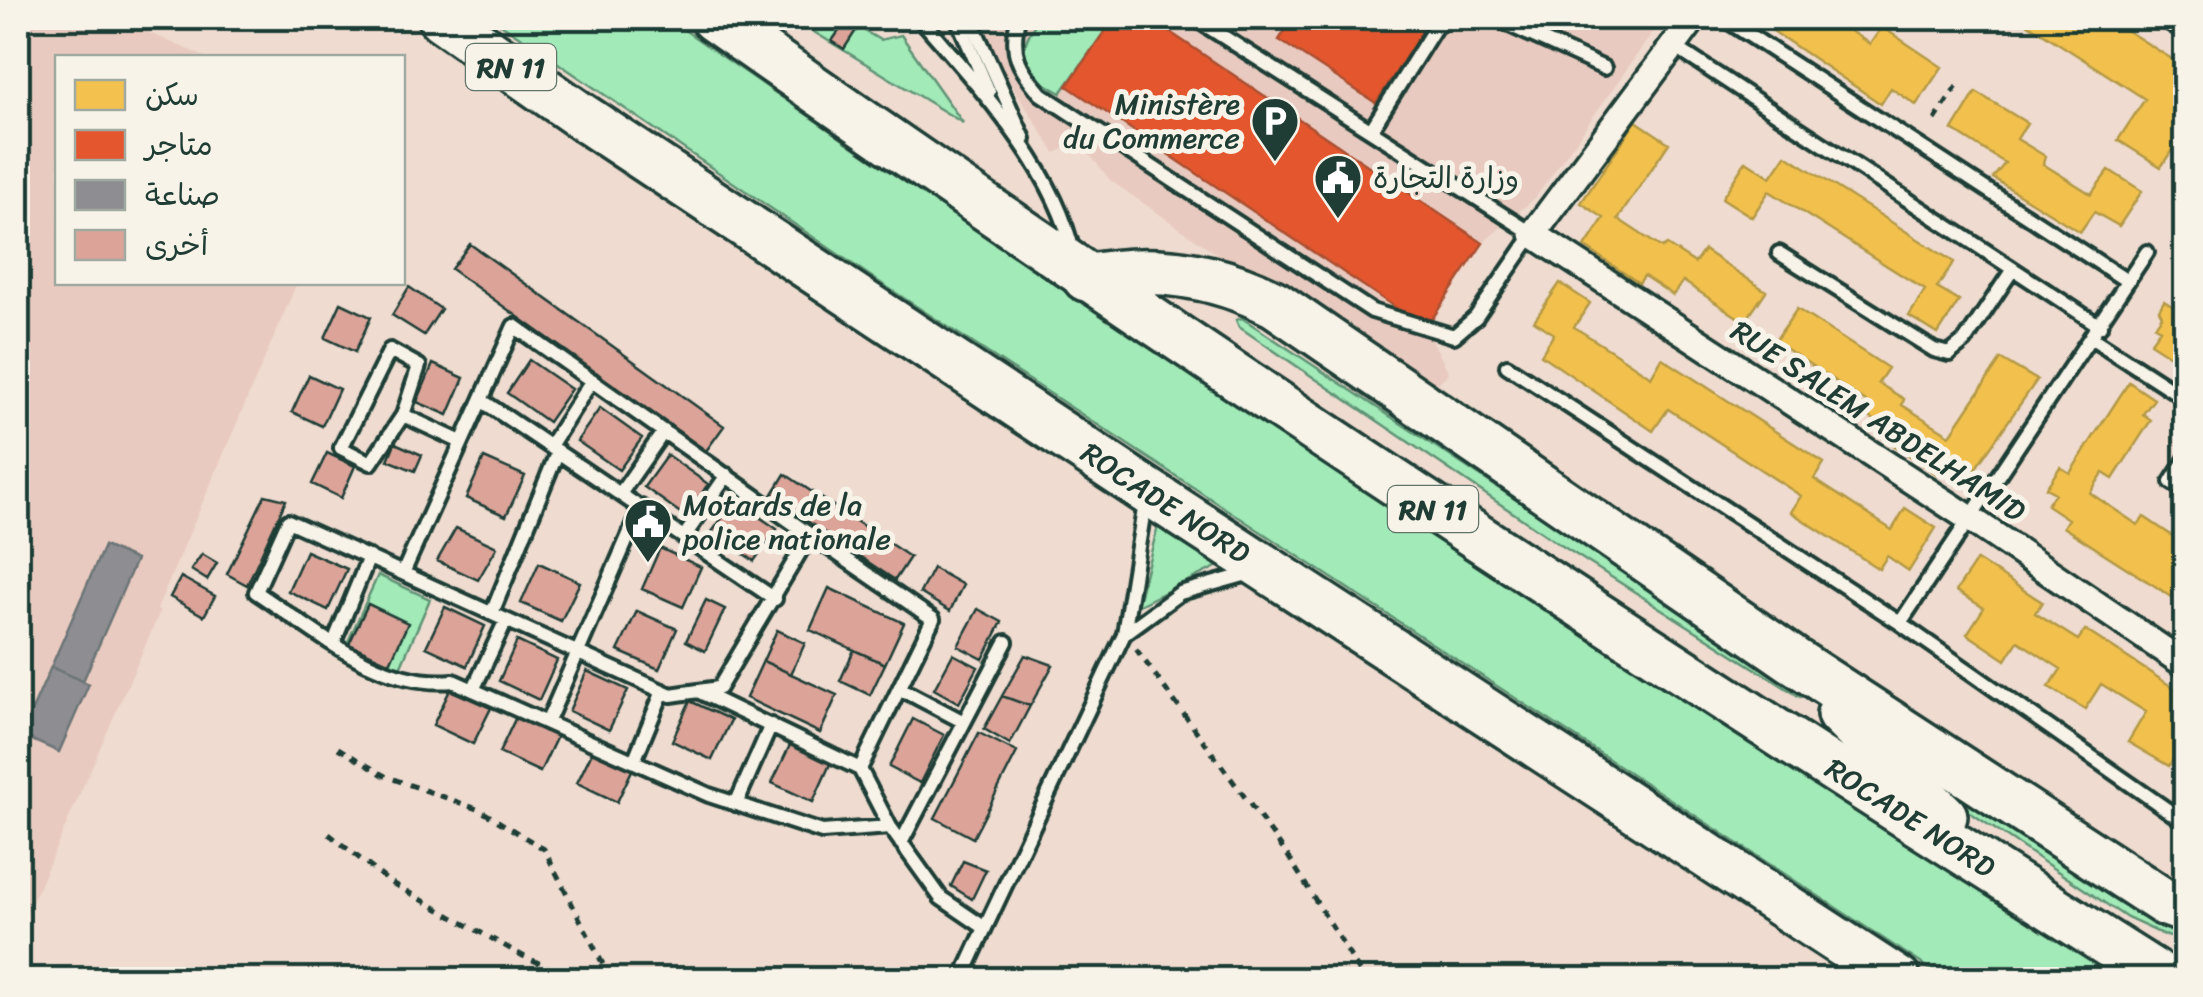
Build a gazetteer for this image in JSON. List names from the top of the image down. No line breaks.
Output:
{"streets":{"highway":["RN 11","ROCADE NORD"],"street":["RUE SALEM ABDELHAMID"]},"places":{"parking":["Ministère du Commerce"],"public building":["وزارة التجارة","Motards de la police nationale"]},"legend":["سكن","متاجر","صناعة","أخرى"]}
